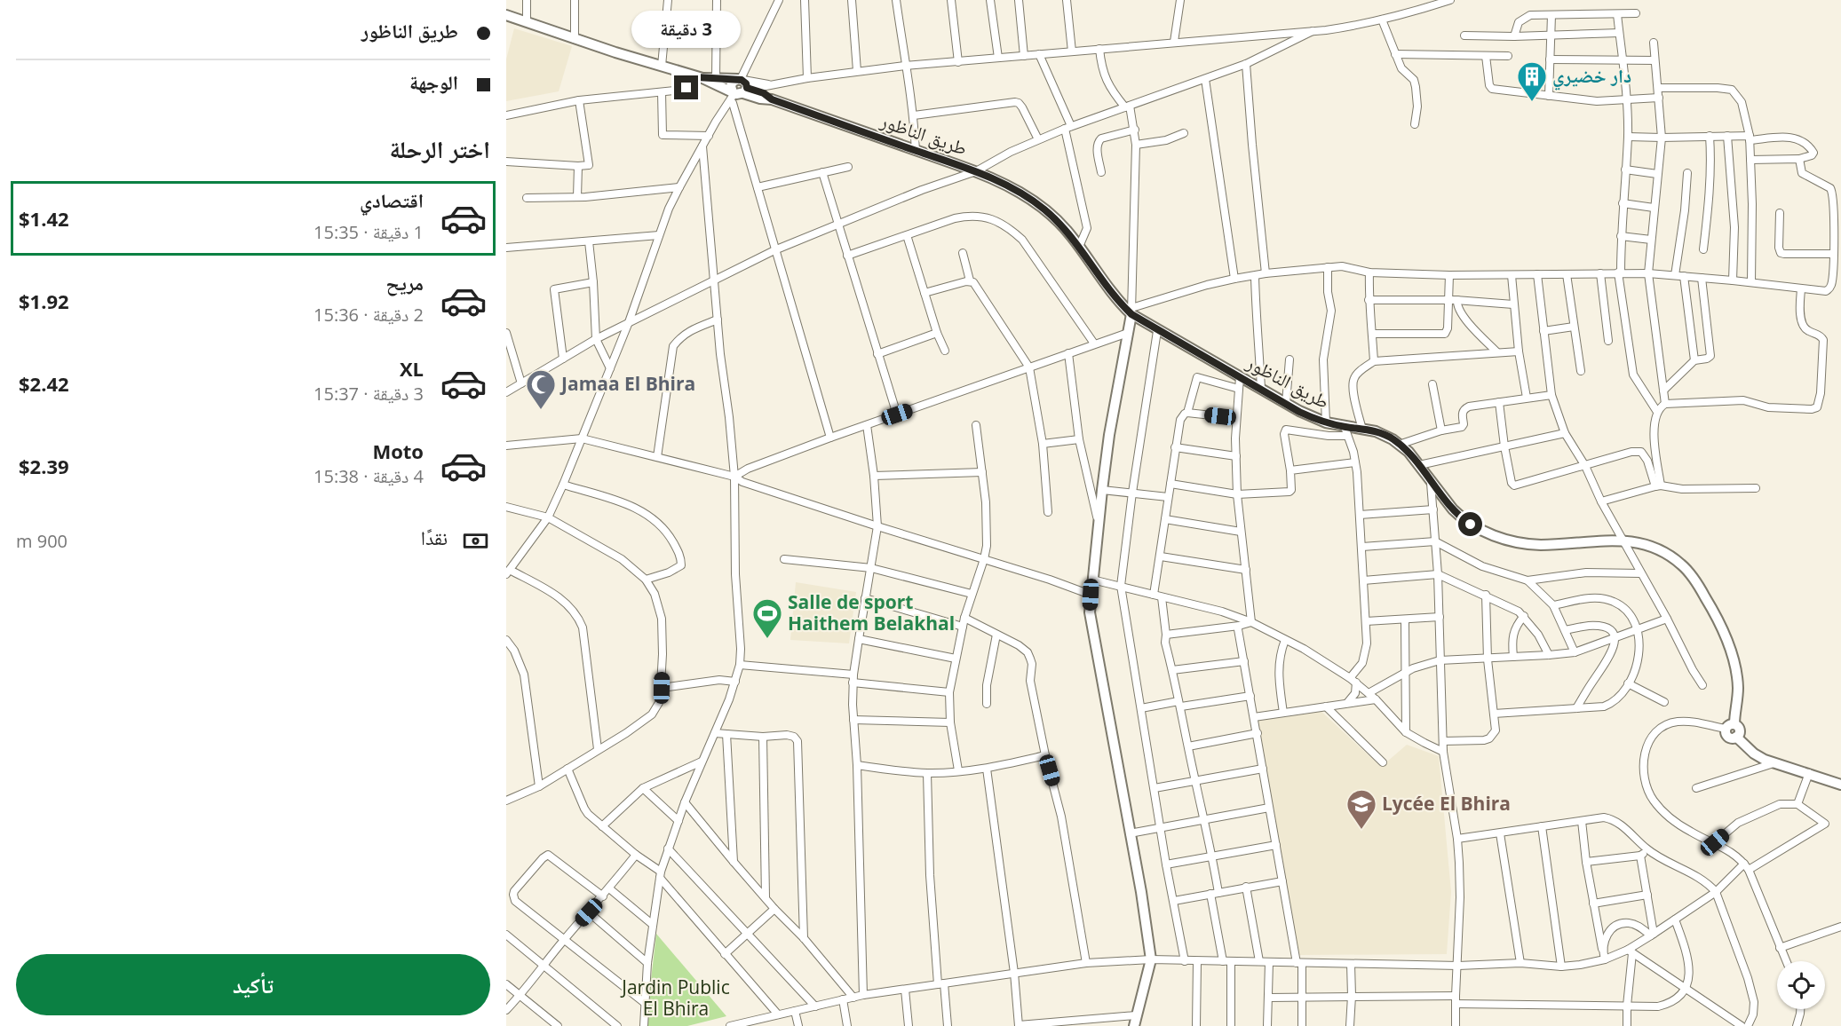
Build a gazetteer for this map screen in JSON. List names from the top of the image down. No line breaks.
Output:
{"streets":{"street":["طريق الناظور"]},"parks":["Jardin Public El Bhira"],"places":{"building":["دار خضيري"],"mosque":["Jamaa El Bhira"],"sports":["Salle de sport Haithem Belakhal"],"school or university":["Lycée El Bhira"]},"page":{"banner":["طريق الناظور","الوجهة"],"bubble":"3 دقيقة","heading":"اختر الرحلة","list":[{"name":"اقتصادي","note":"1 دقيقة · 15:35","value":"$1.42"},{"name":"مريح","note":"2 دقيقة · 15:36","value":"$1.92"},{"name":"XL","note":"3 دقيقة · 15:37","value":"$2.42"},{"name":"Moto","note":"4 دقيقة · 15:38","value":"$2.39"}],"pay":["نقدًا","900 m"],"buttons":"تأكيد"}}
